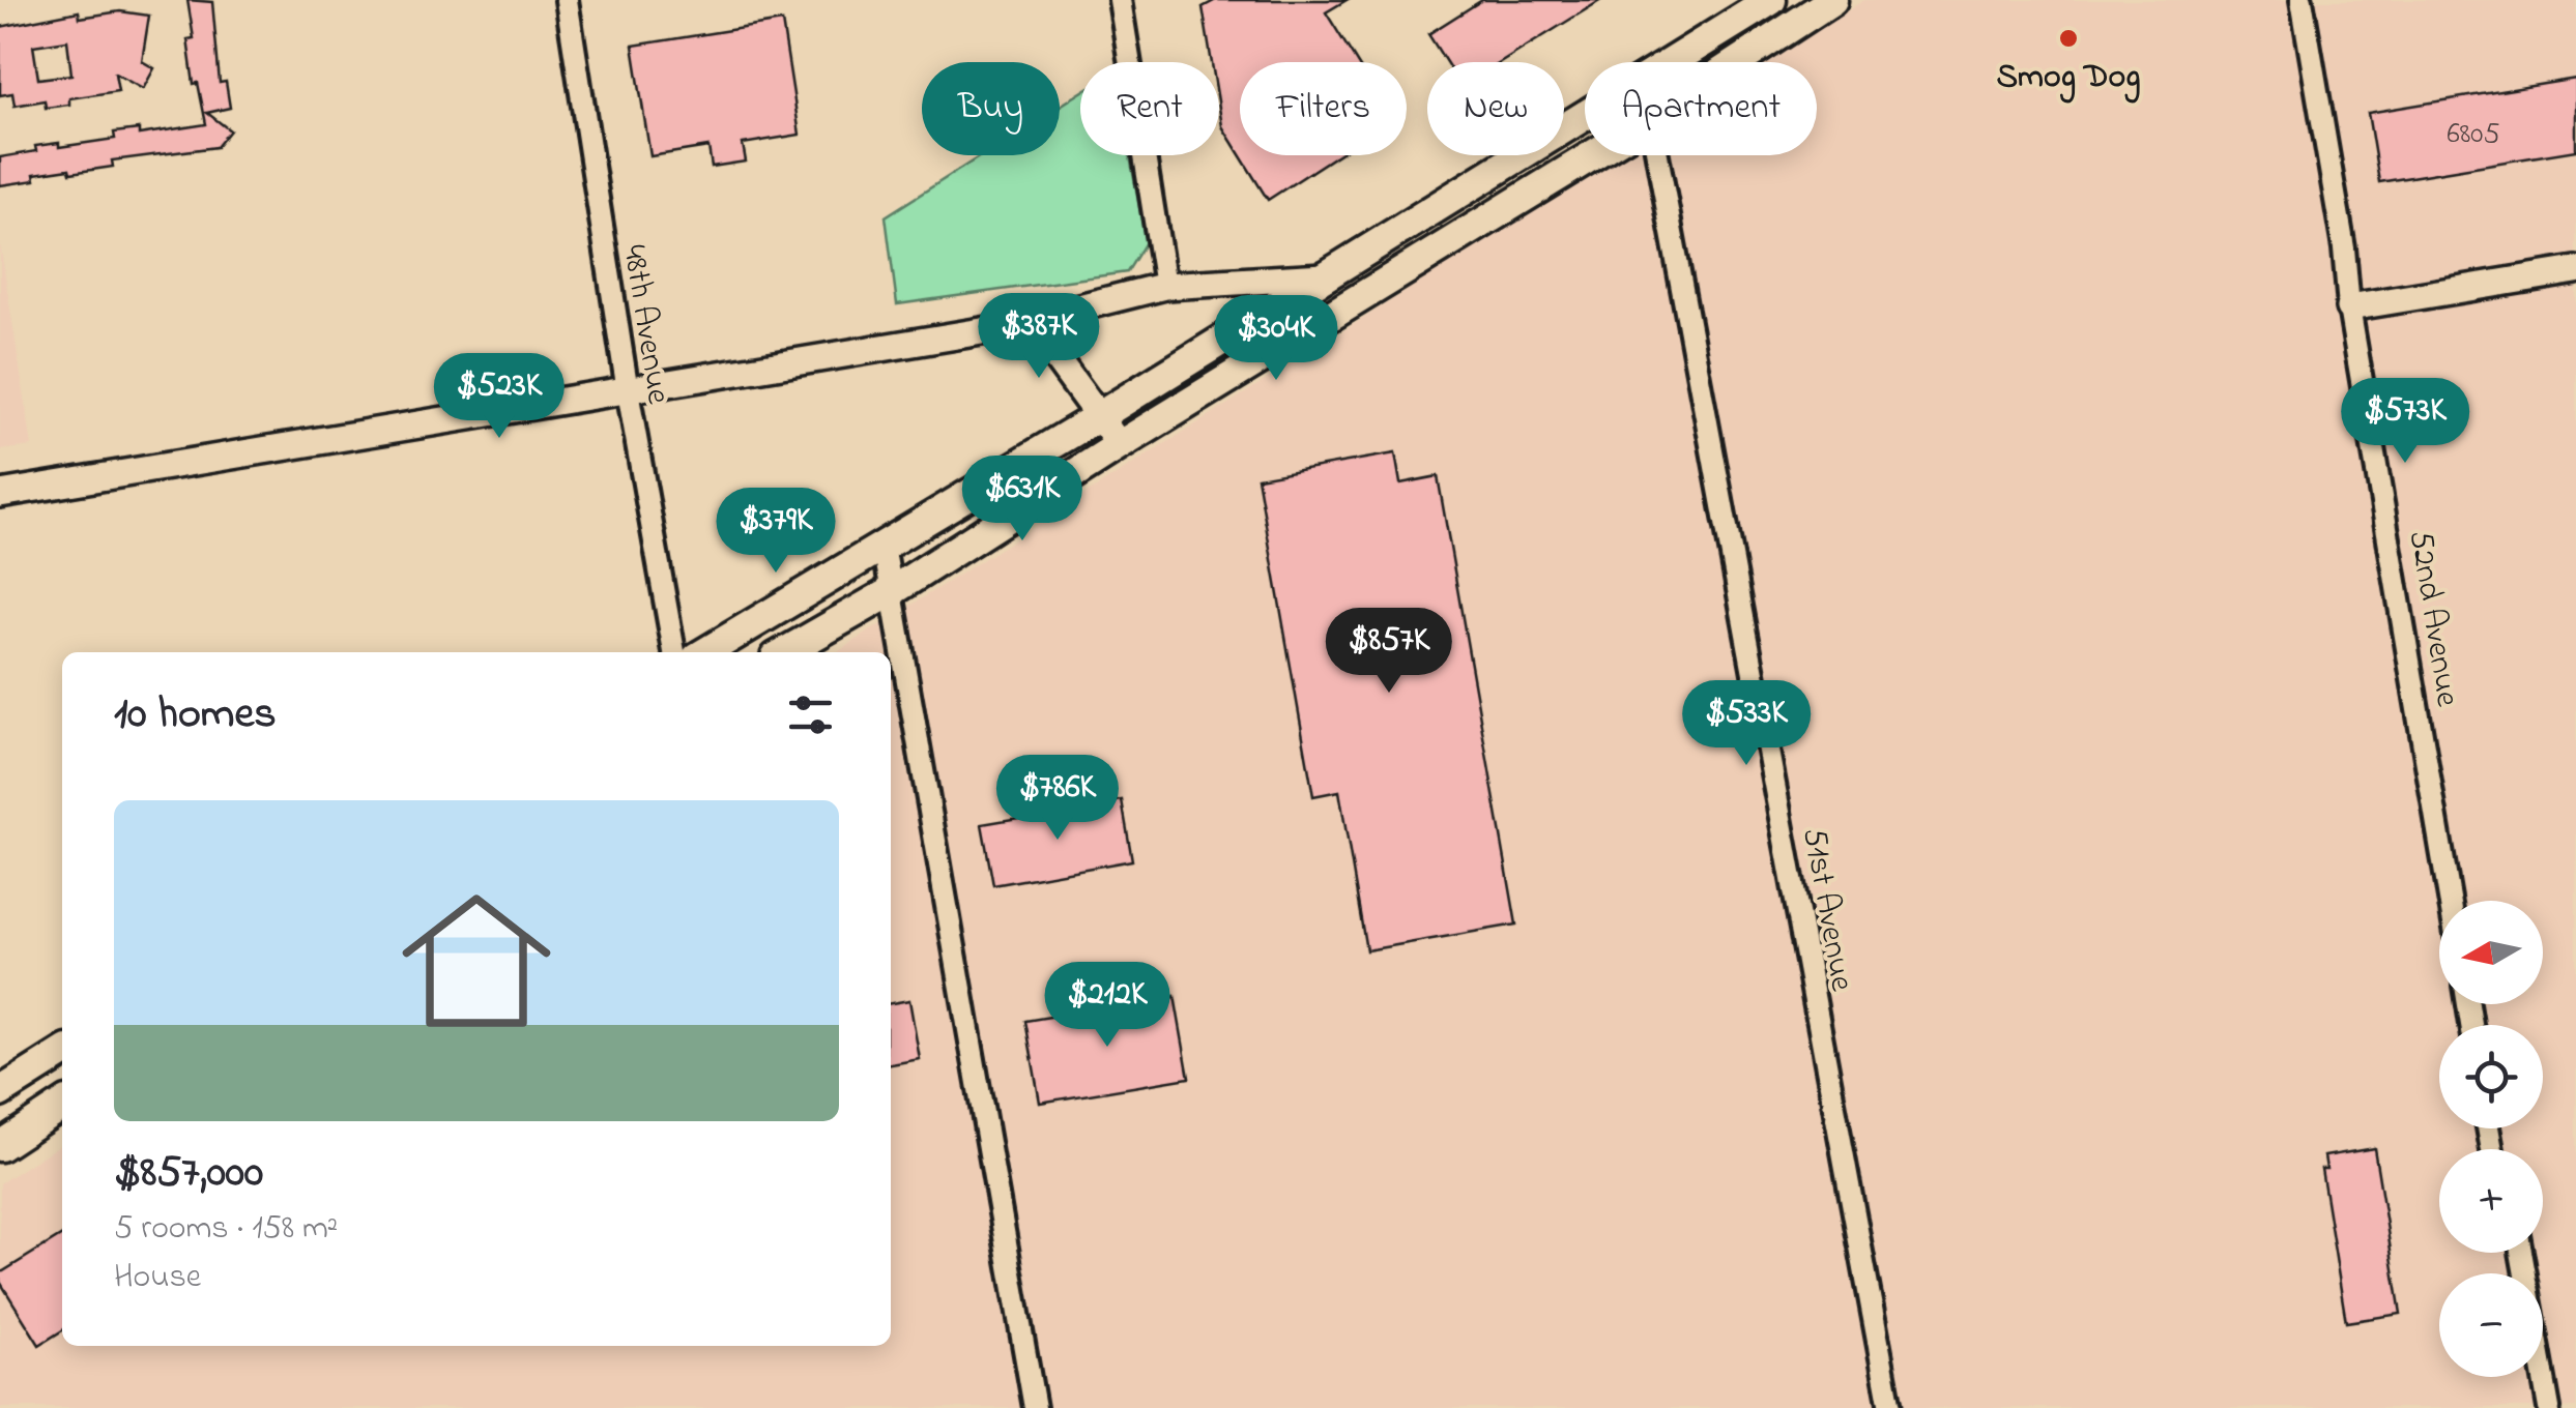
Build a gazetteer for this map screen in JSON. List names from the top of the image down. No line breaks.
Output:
{"streets":{"street":["48th Avenue","52nd Avenue","51st Avenue"]},"places":["Smog Dog"],"house_numbers":["6805"],"north":"left","page":{"chip":["Buy","Rent","Filters","New","Apartment"],"price":["$387K","$304K","$523K","$573K","$631K","$379K","$857K","$533K","$786K","$212K"],"heading":"10 homes","list":[{"name":"$857,000","note":"5 rooms · 158 m² · House"}],"map_buttons":["+","−"]}}
